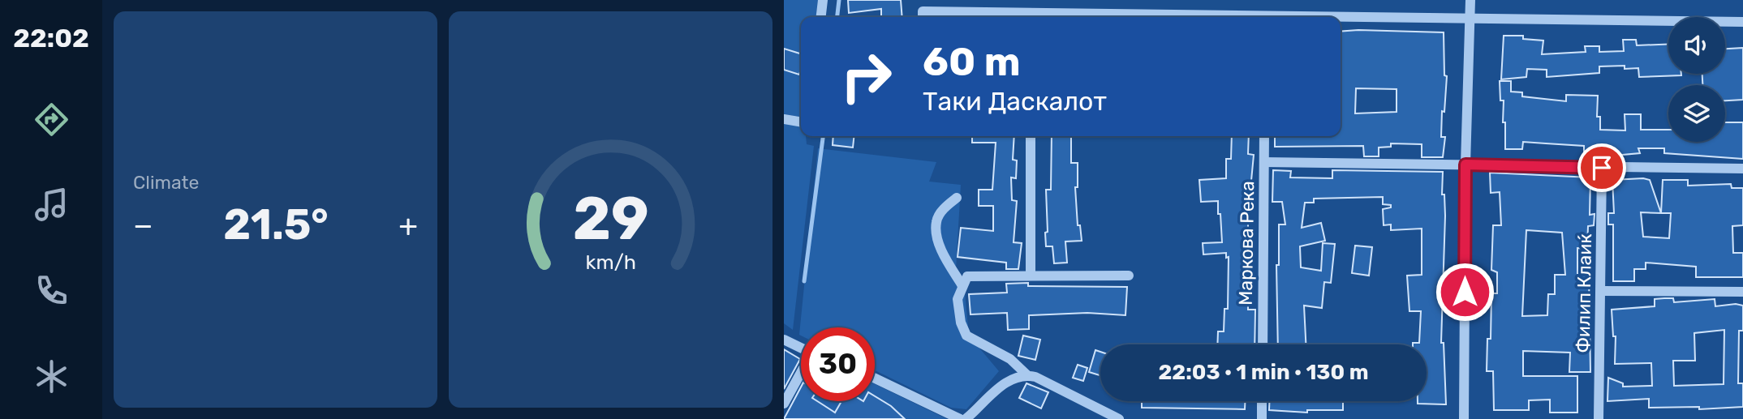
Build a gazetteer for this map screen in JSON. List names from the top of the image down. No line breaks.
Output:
{"streets":{"street":["Маркова Река","Филип Клаиќ"]},"page":{"tabs":"22:02","tile":"Climate","turn":["60 m","Таки Даскалот"],"heat":["−","21.5°","+"],"limit":"30","trip":"22:03 · 1 min · 130 m","gauge":["29","km/h"]}}
